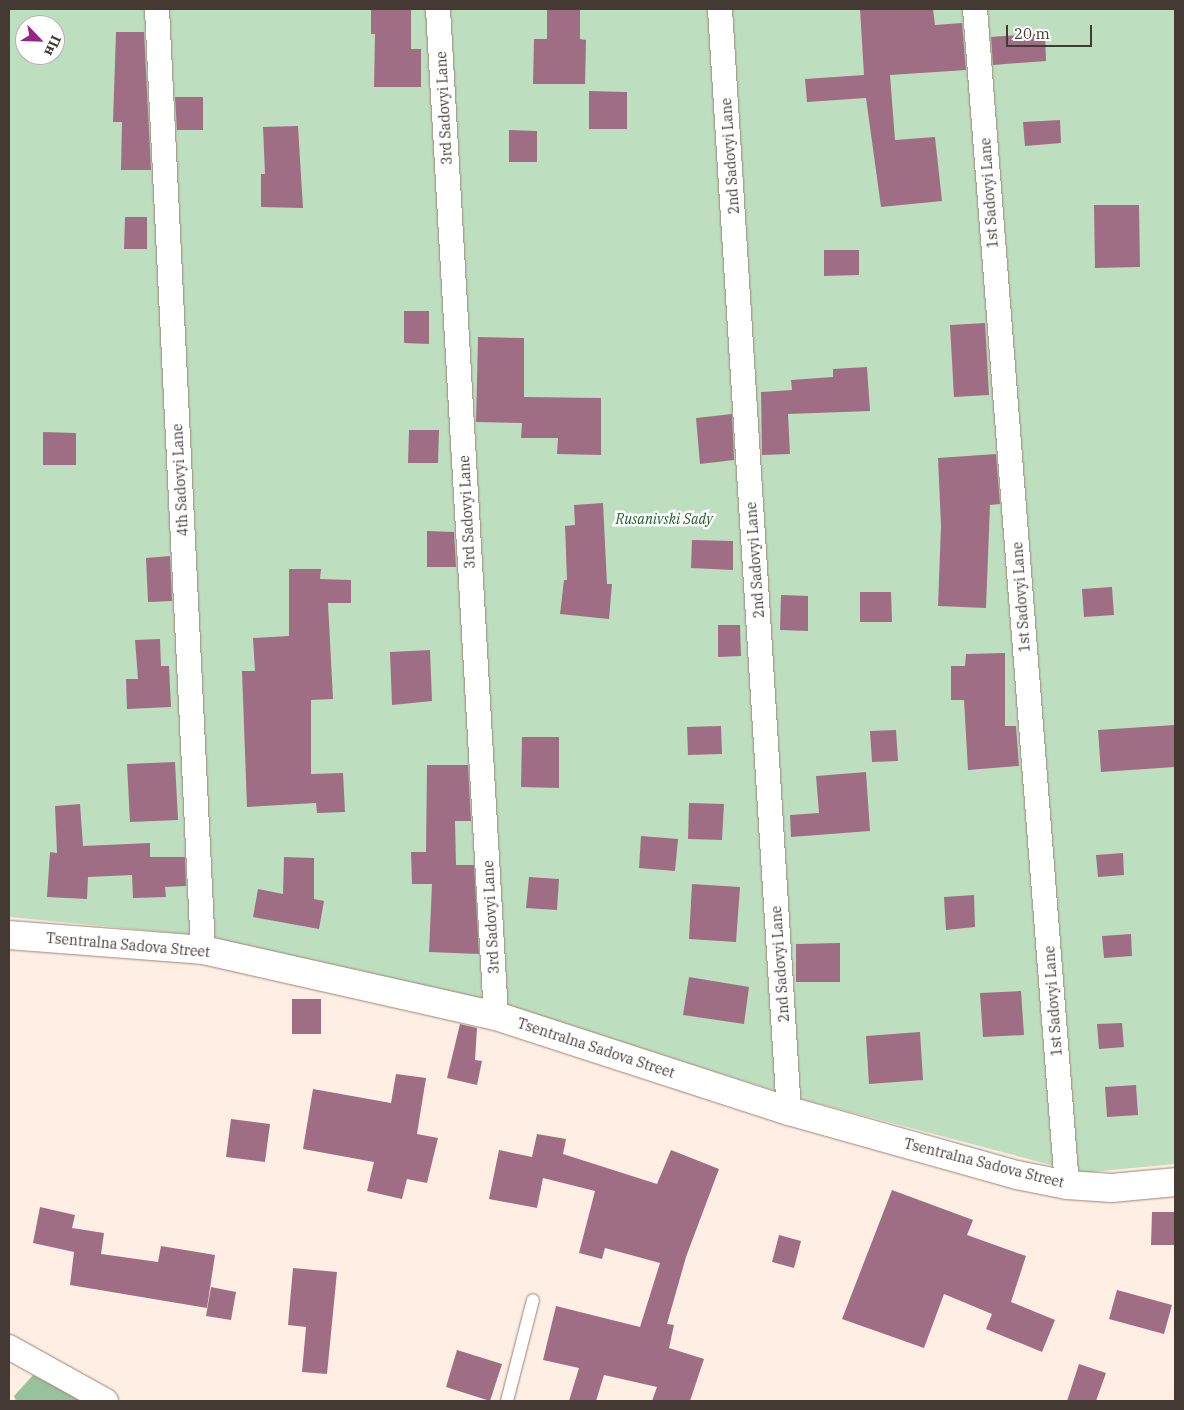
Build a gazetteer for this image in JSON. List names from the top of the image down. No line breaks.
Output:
{"streets":{"main road":["Tsentralna Sadova Street"],"street":["3rd Sadovyi Lane","2nd Sadovyi Lane","1st Sadovyi Lane","4th Sadovyi Lane"]},"crossings":[["3rd Sadovyi Lane","Tsentralna Sadova Street"],["2nd Sadovyi Lane","Tsentralna Sadova Street"],["1st Sadovyi Lane","Tsentralna Sadova Street"],["4th Sadovyi Lane","Tsentralna Sadova Street"]],"parks":["Rusanivski Sady"],"scale_bar":"20 m","north":"bottom right"}
